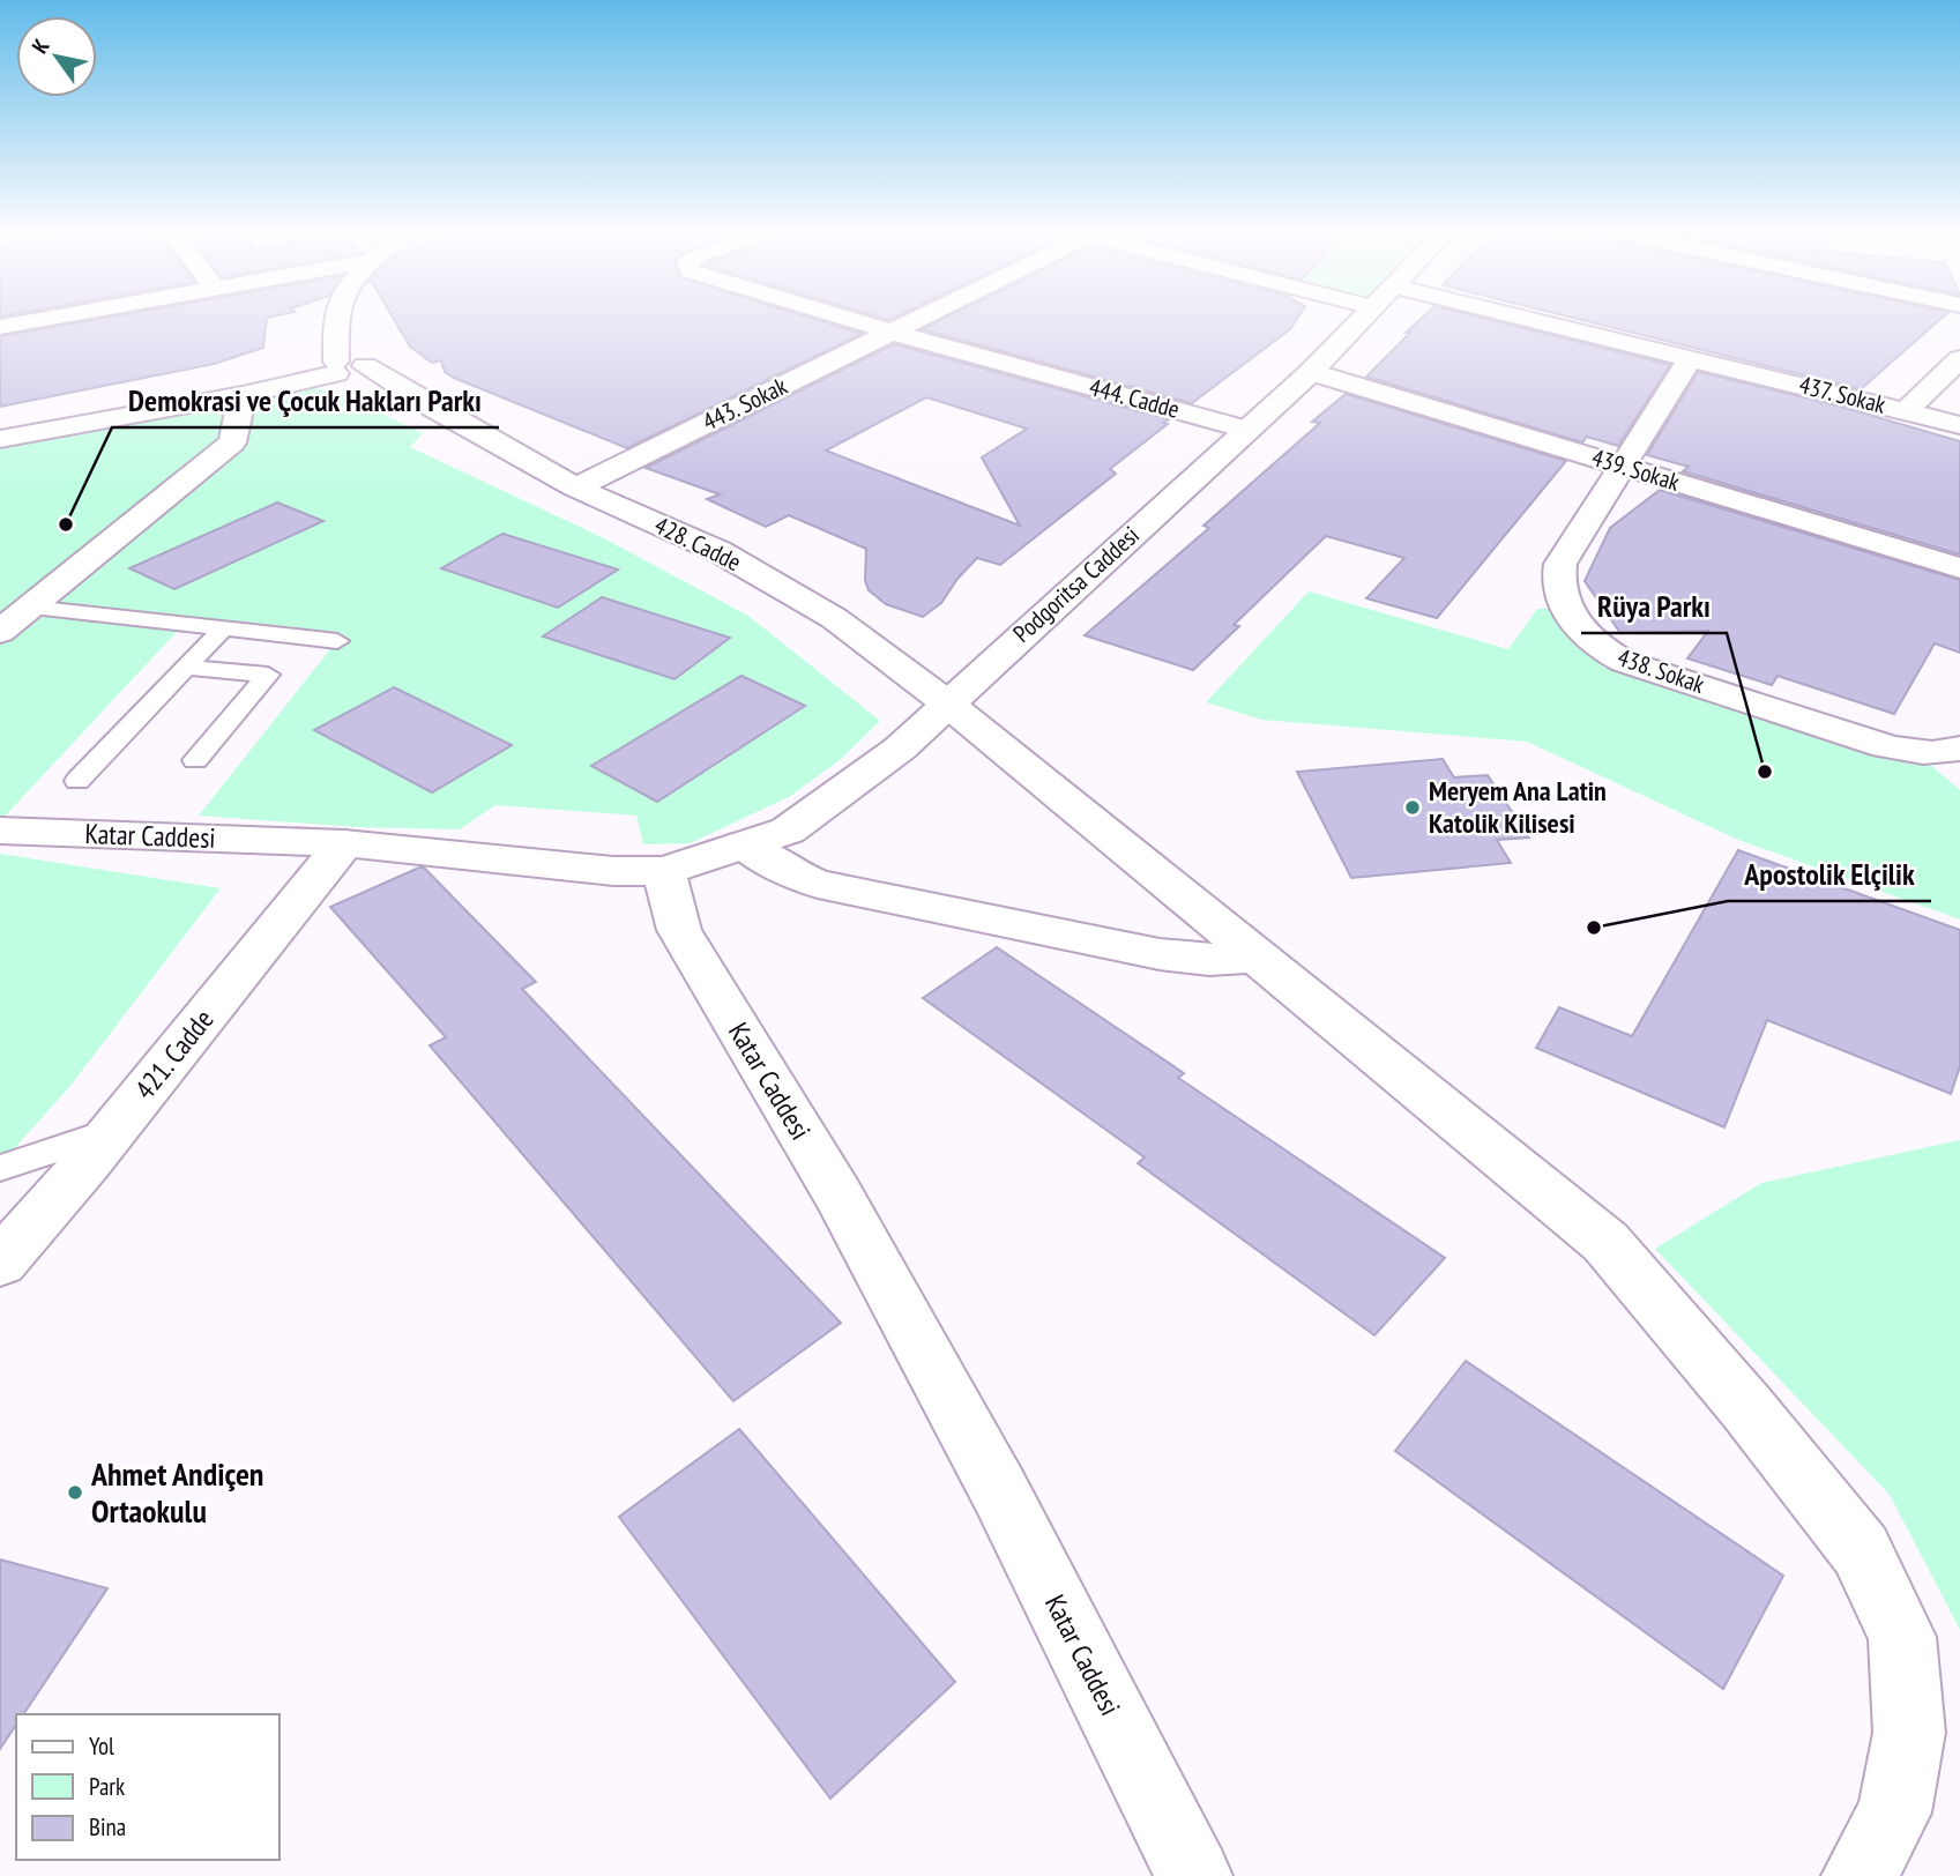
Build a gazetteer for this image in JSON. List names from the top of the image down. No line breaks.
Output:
{"streets":{"street":["437. Sokak","444. Cadde","443. Sokak","439. Sokak","428. Cadde","Podgoritsa Caddesi","438. Sokak","Katar Caddesi","421. Cadde"]},"crossings":[["437. Sokak","438. Sokak"],["444. Cadde","443. Sokak"],["444. Cadde","Podgoritsa Caddesi"],["443. Sokak","428. Cadde"],["439. Sokak","Podgoritsa Caddesi"],["439. Sokak","438. Sokak"],["428. Cadde","Podgoritsa Caddesi"],["Podgoritsa Caddesi","Katar Caddesi"],["Katar Caddesi","421. Cadde"]],"places":["Demokrasi ve Çocuk Hakları Parkı","Rüya Parkı","Meryem Ana Latin Katolik Kilisesi","Apostolik Elçilik","Ahmet Andiçen Ortaokulu"],"legend":["Yol","Park","Bina"],"north":"top left"}
